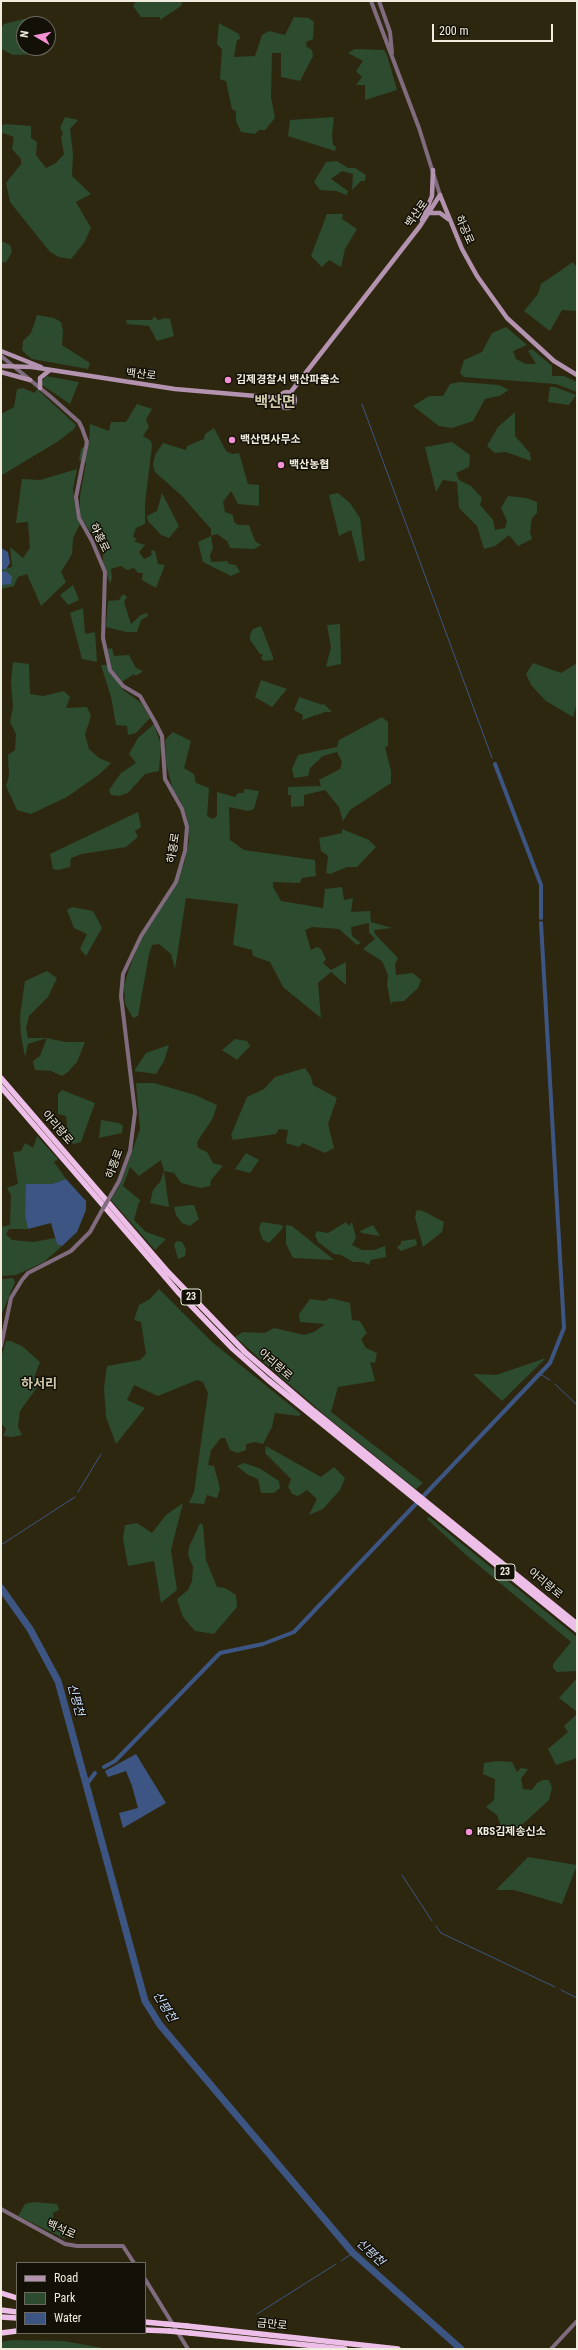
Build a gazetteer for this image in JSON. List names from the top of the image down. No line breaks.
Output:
{"streets":{"highway":["아리랑로","23","금만로"],"main road":["백산로","하공로"],"street":["하흥로","백석로"]},"crossings":[["백산로","하공로"],["백산로","하흥로"]],"districts":["백산면","하서리"],"water":["신평천"],"places":["김제경찰서 백산파출소","백산면사무소","백산농협","KBS김제송신소"],"legend":["Road","Park","Water"],"scale_bar":"200 m","north":"left"}
